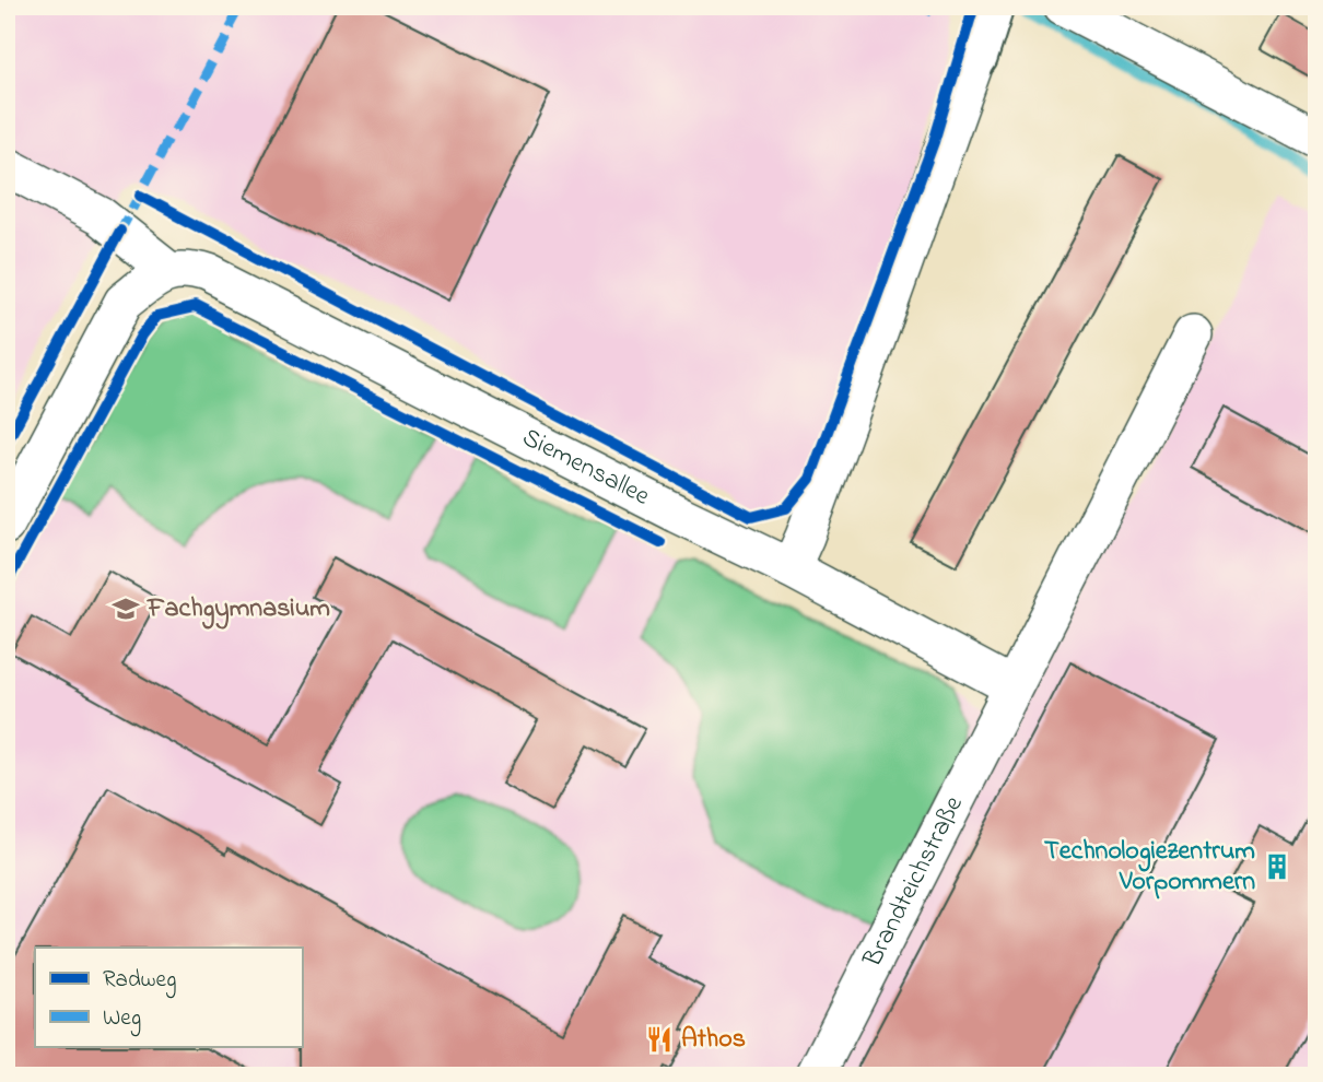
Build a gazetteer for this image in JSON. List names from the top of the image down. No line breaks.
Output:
{"streets":{"street":["Siemensallee","Brandteichstraße"]},"places":{"school or university":["Fachgymnasium"],"building":["Technologiezentrum Vorpommern"],"restaurant":["Athos"]},"legend":["Radweg","Weg"]}
